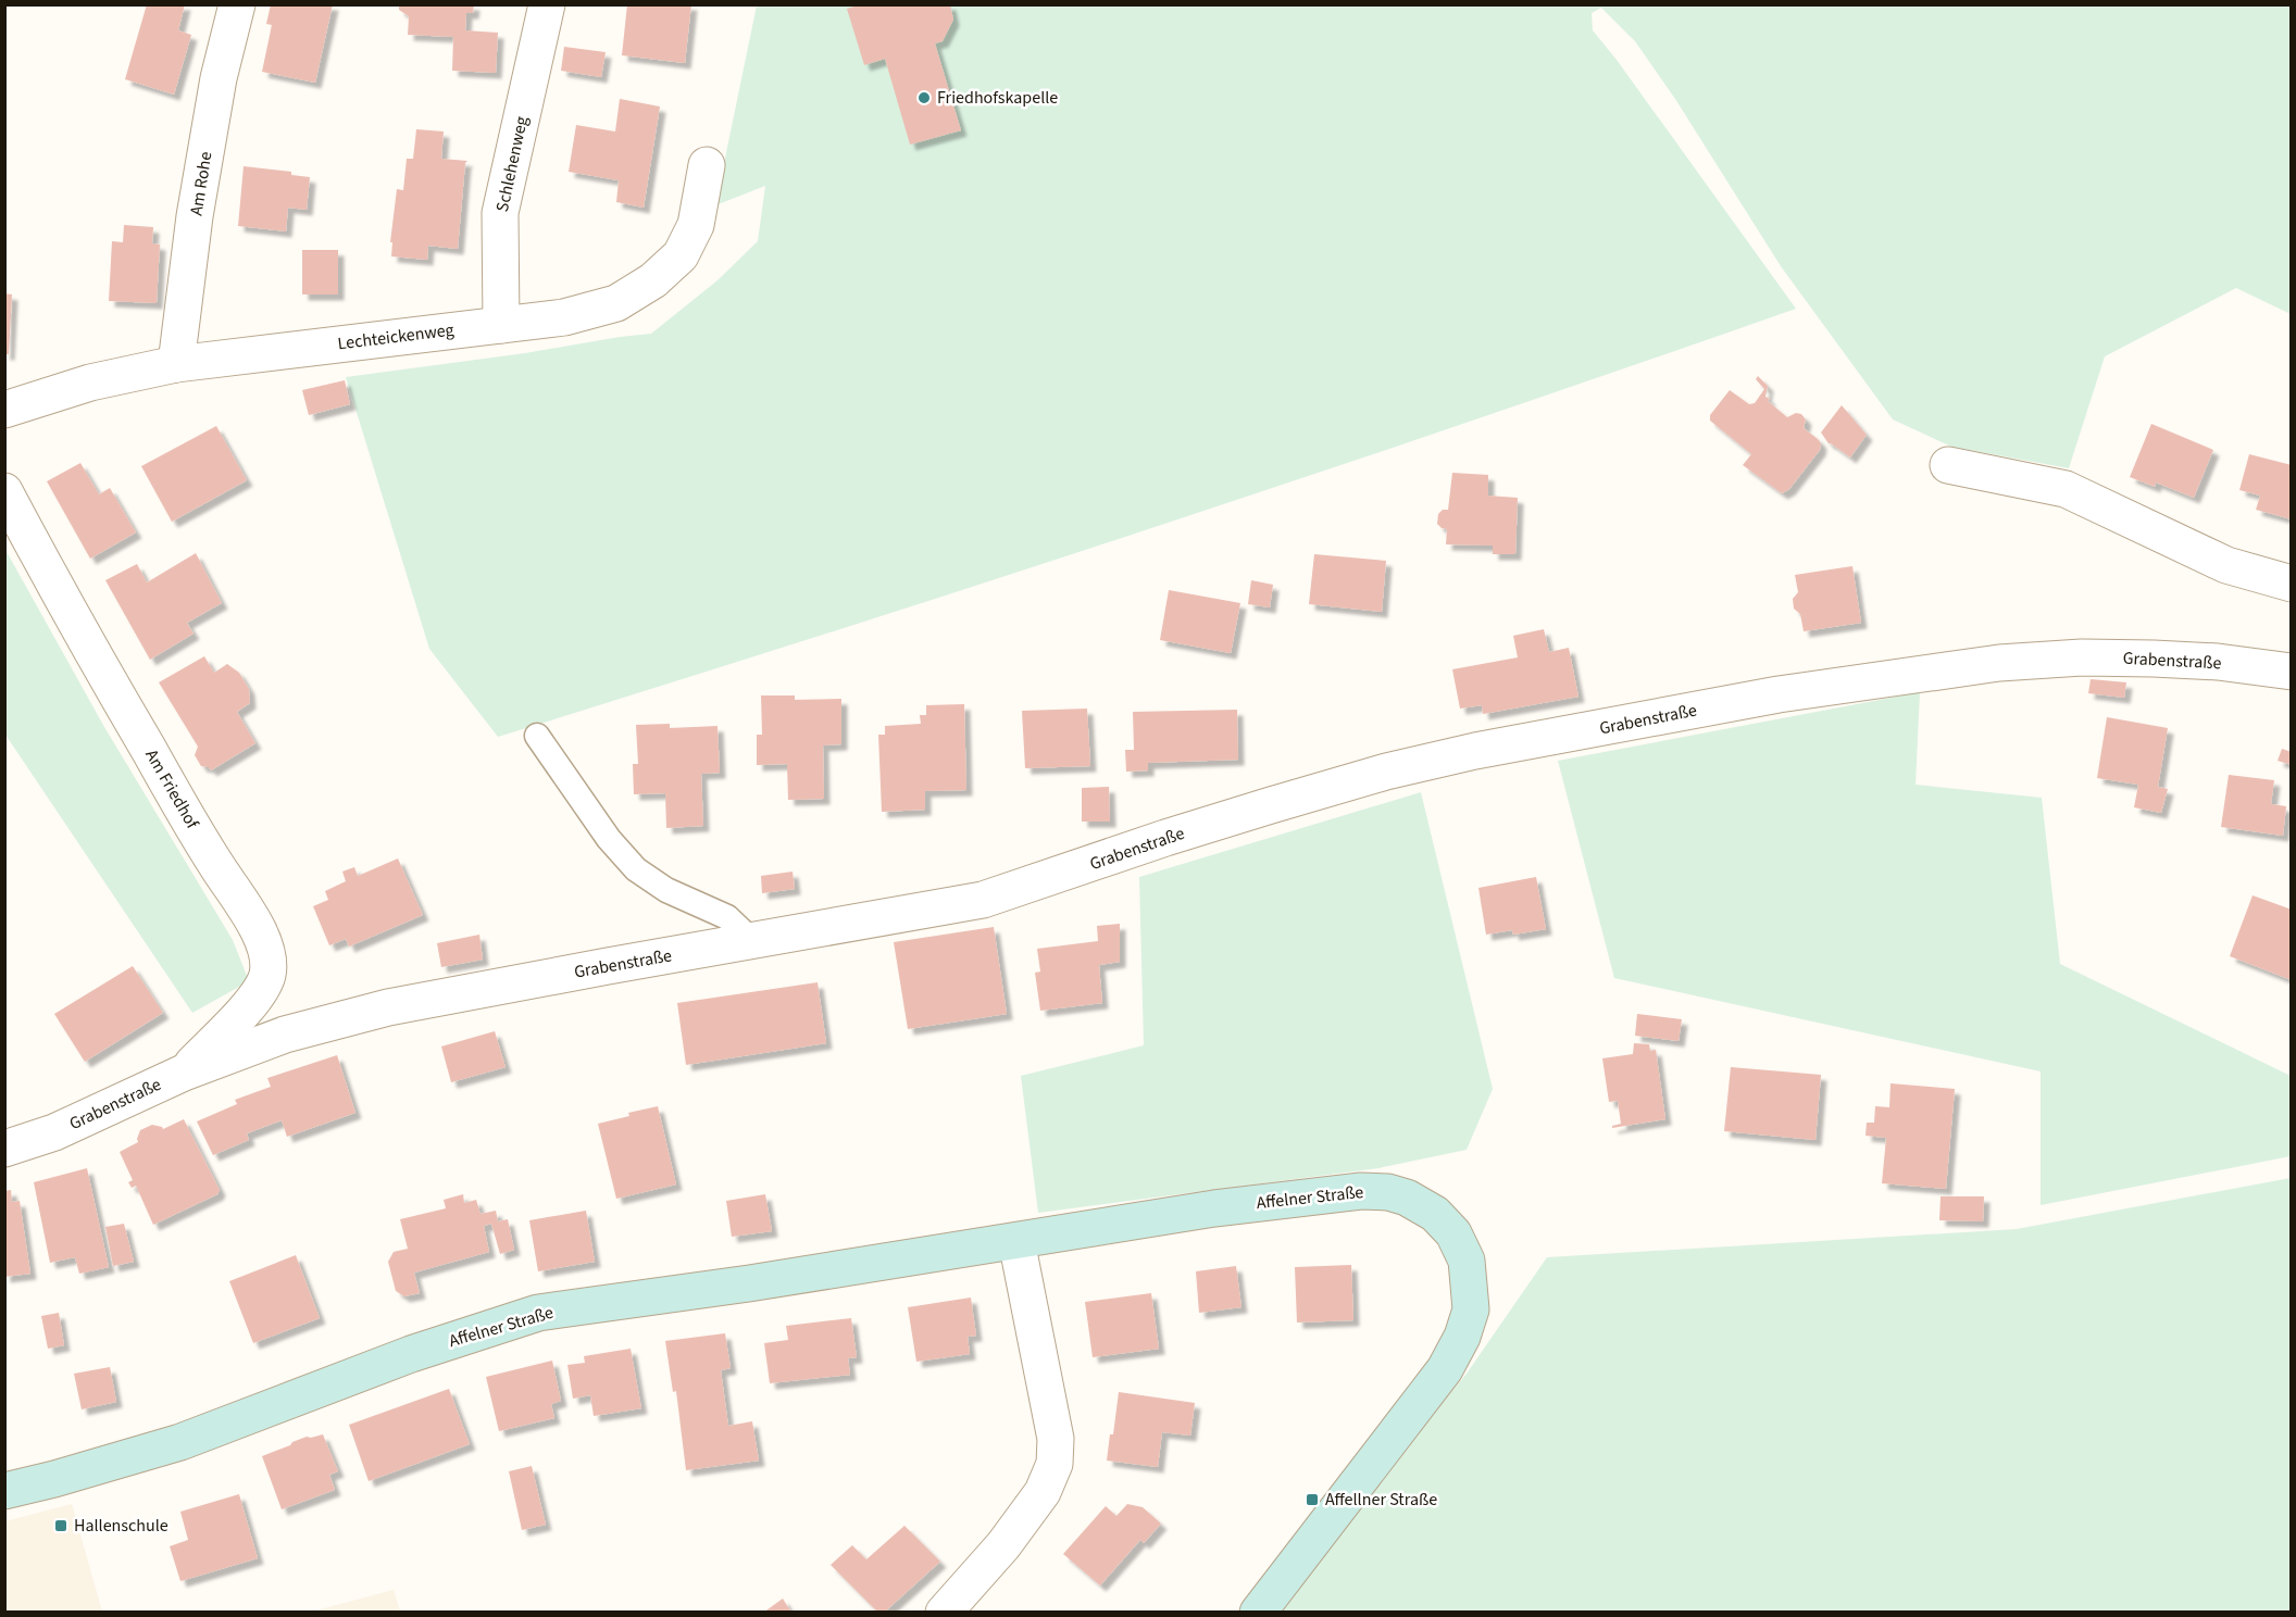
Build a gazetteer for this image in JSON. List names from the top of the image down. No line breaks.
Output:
{"streets":{"main road":["Affelner Straße"],"street":["Schlehenweg","Am Rohe","Lechteickenweg","Grabenstraße","Am Friedhof"]},"crossings":[["Schlehenweg","Lechteickenweg"],["Am Rohe","Lechteickenweg"],["Grabenstraße","Am Friedhof"]],"places":{"other":["Friedhofskapelle"],"transit":["Affellner Straße","Hallenschule"]}}
